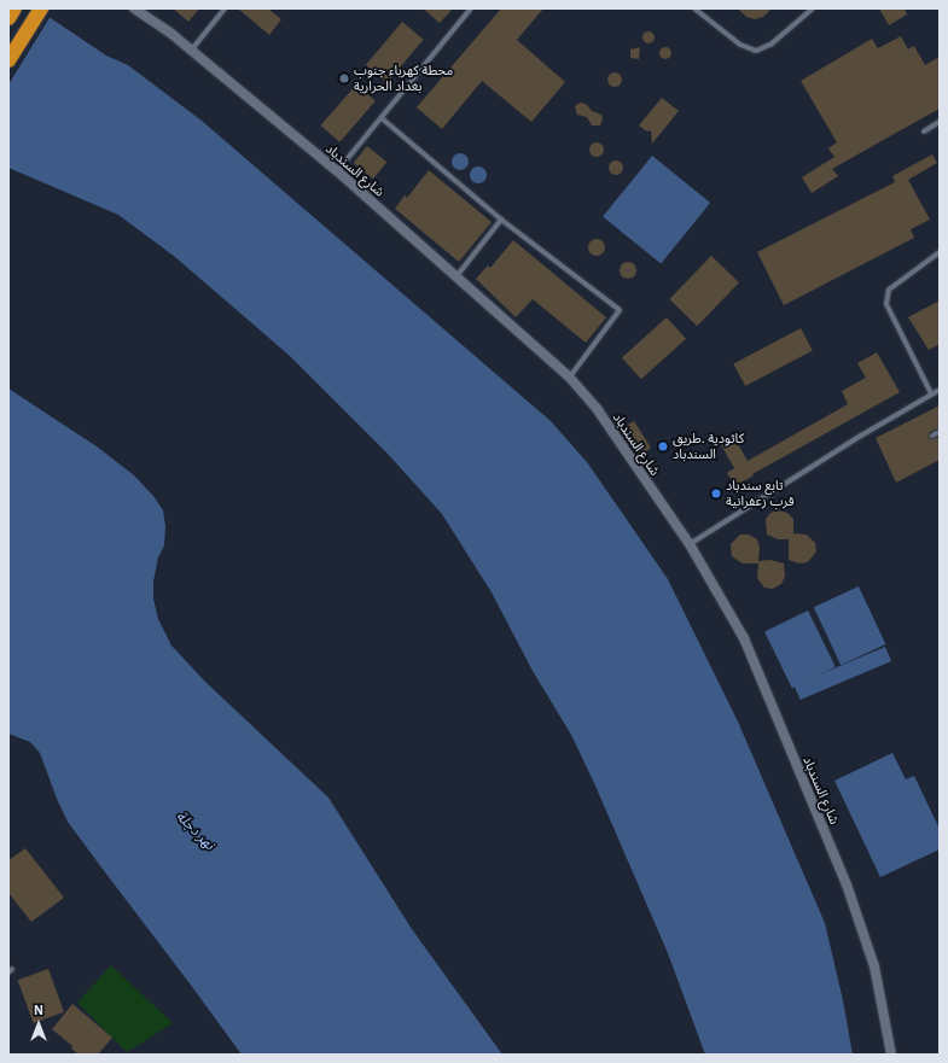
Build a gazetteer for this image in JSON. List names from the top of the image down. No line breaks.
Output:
{"streets":{"street":["شارع السندباد"]},"water":["نهر دجلة"],"places":["محطة كهرباء جنوب بغداد الحرارية","كاثودية .طريق السندباد","تابع سندباد قرب زعفرانية"],"north":"top"}
